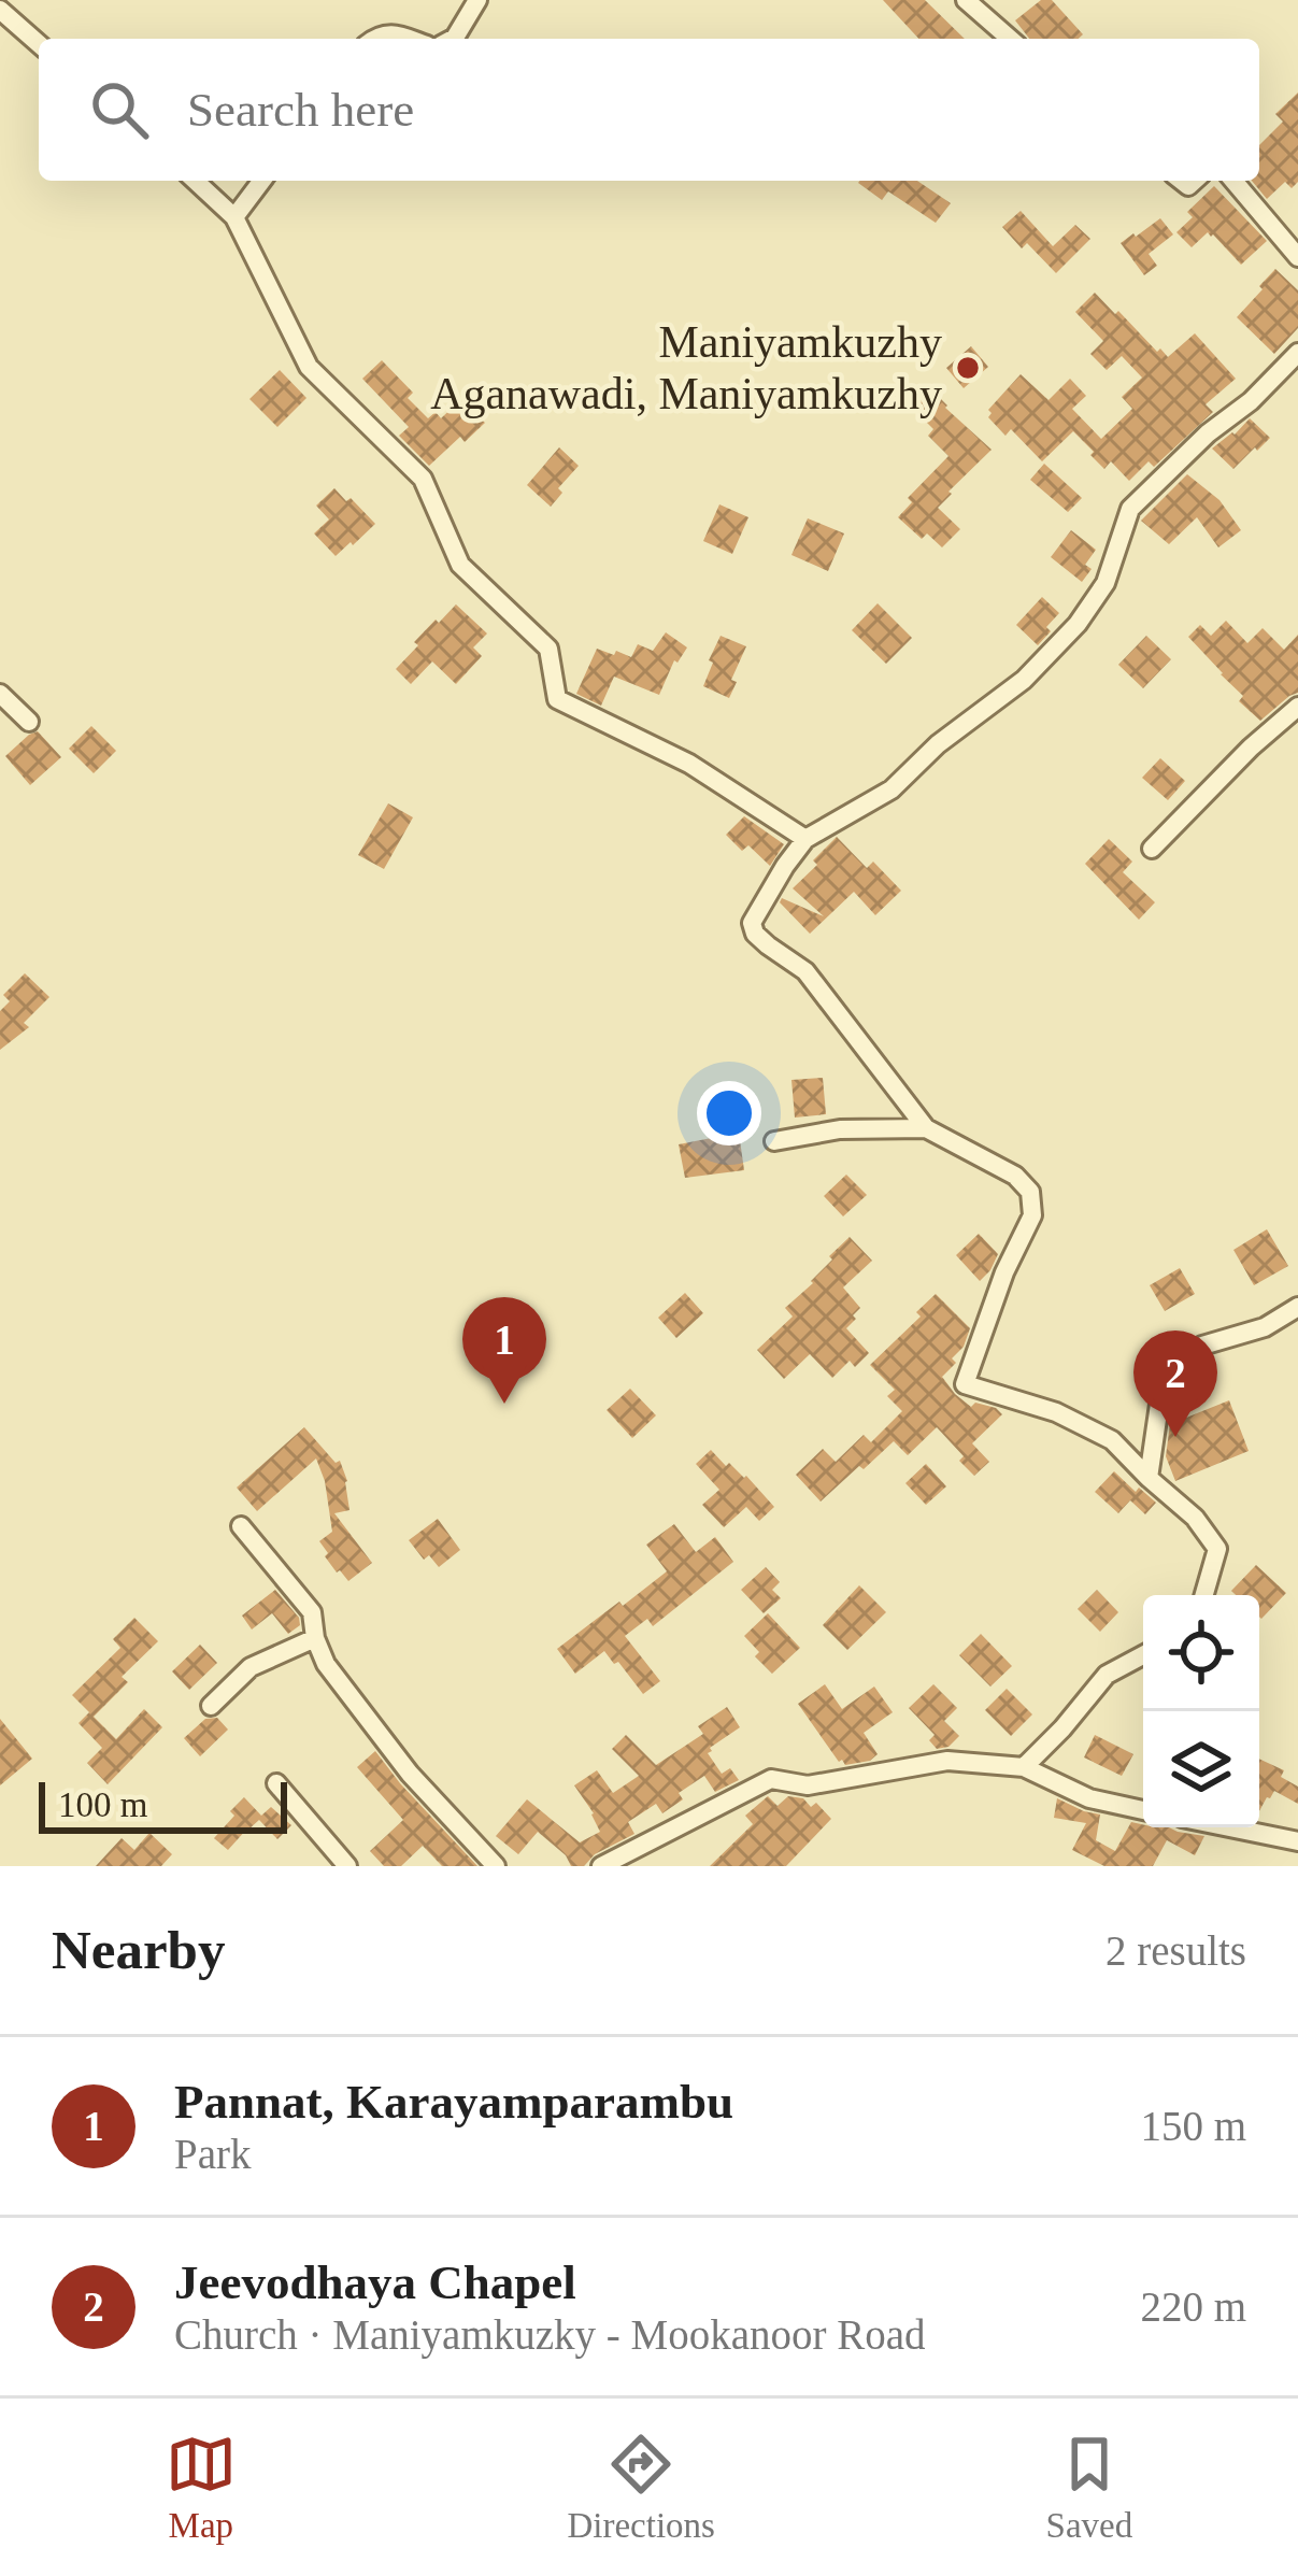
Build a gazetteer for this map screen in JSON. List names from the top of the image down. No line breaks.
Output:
{"places":["Maniyamkuzhy Aganawadi, Maniyamkuzhy"],"scale_bar":"100 m","page":{"search":"Search here","pins":["1","2"],"scale":"100 m","heading":["Nearby","2 results"],"list":[{"mark":"1","name":"Pannat, Karayamparambu","note":"Park","value":"150 m"},{"mark":"2","name":"Jeevodhaya Chapel","note":"Church · Maniyamkuzky - Mookanoor Road","value":"220 m"}],"nav":["Map","Directions","Saved"]}}
